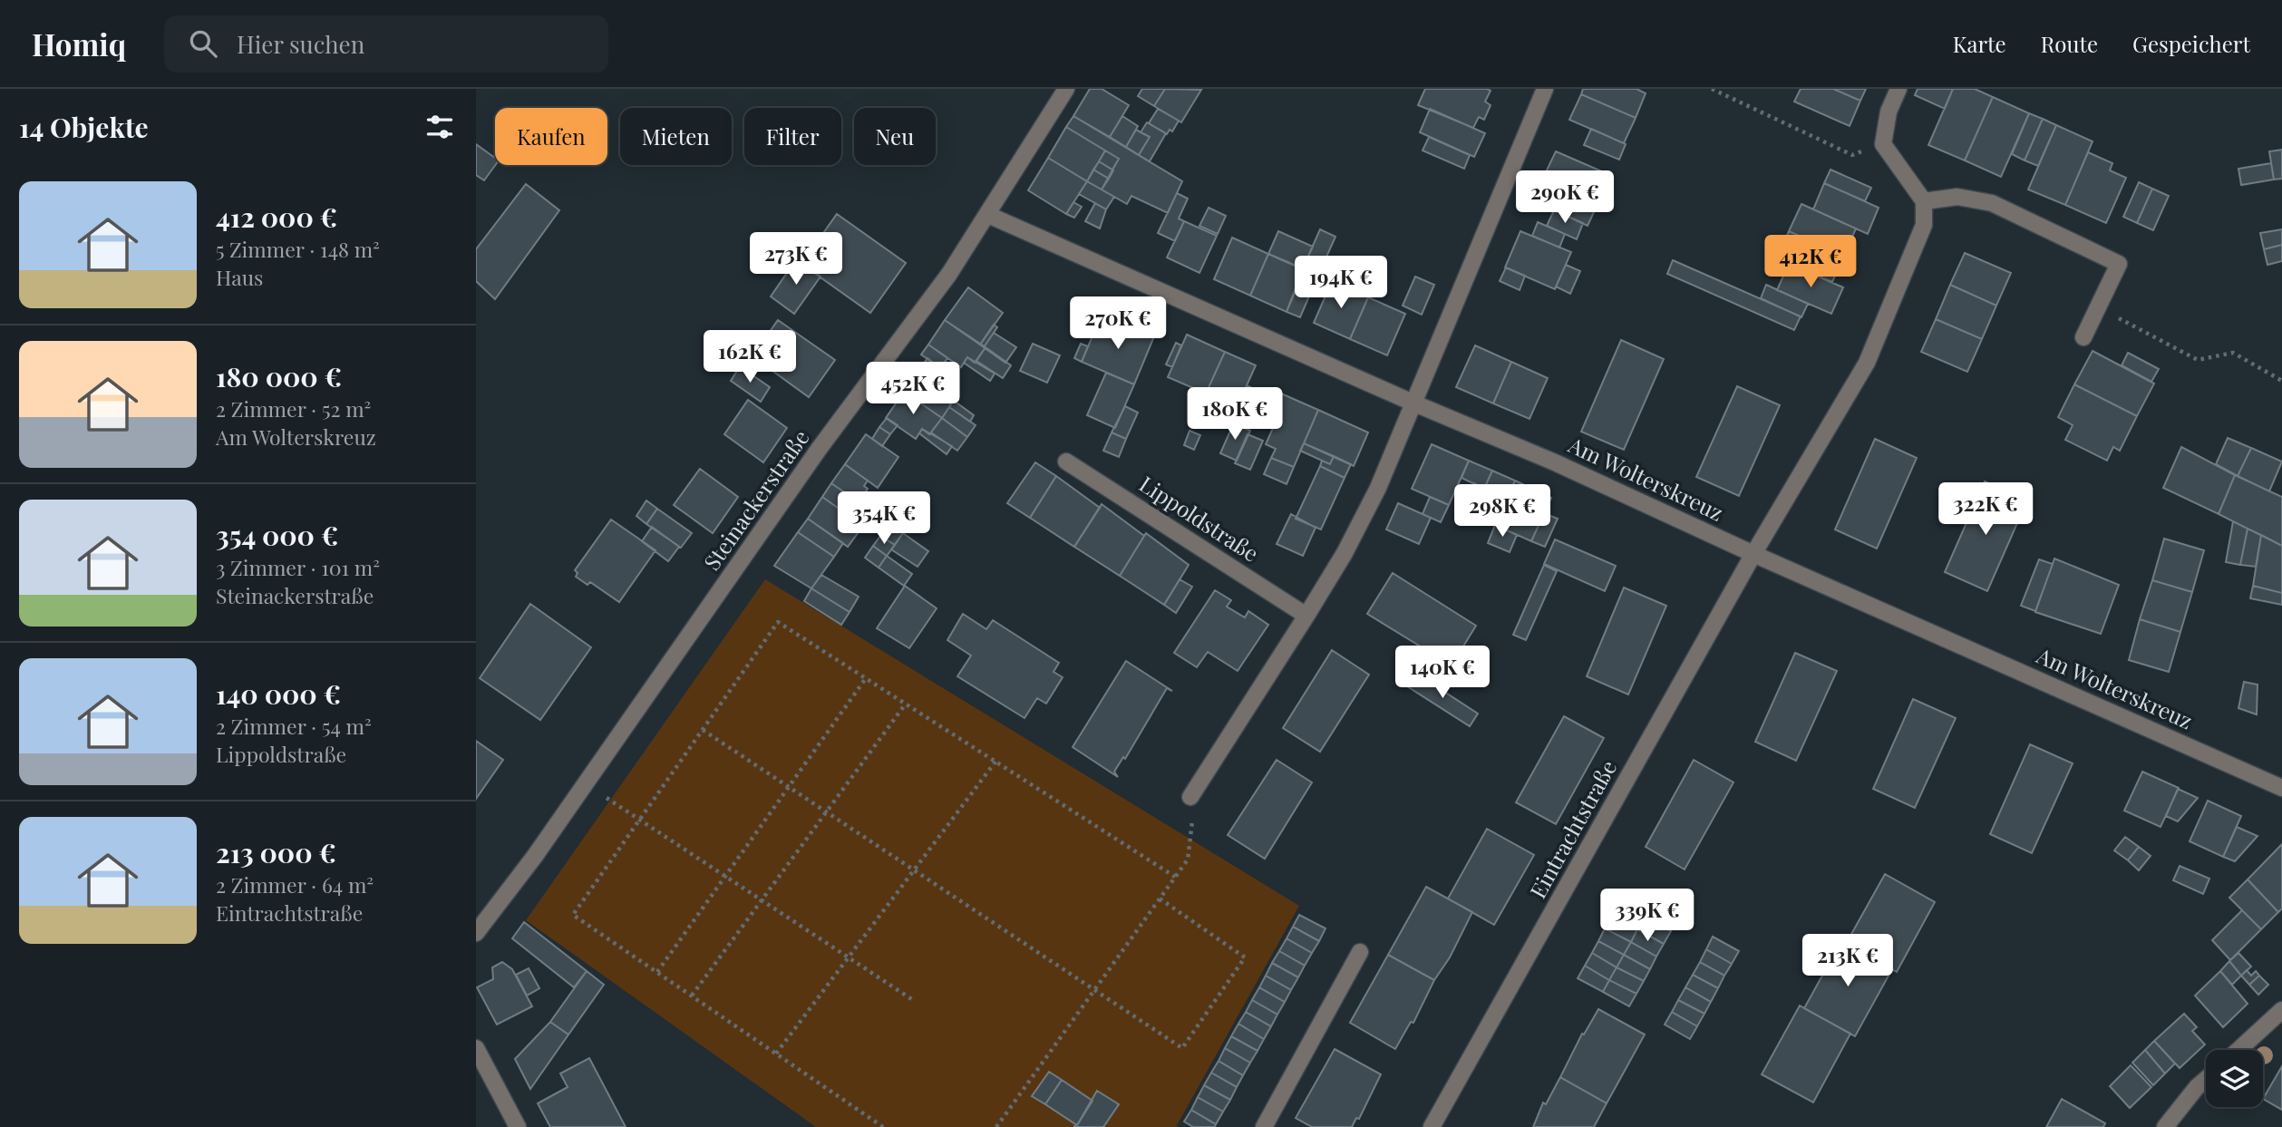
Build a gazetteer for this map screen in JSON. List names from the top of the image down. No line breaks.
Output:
{"streets":{"street":["Am Wolterskreuz","Steinackerstraße","Lippoldstraße","Eintrachtstraße"]},"crossings":[["Am Wolterskreuz","Steinackerstraße"],["Am Wolterskreuz","Eintrachtstraße"]],"page":{"header":"Homiq","search":"Hier suchen","nav":["Karte","Route","Gespeichert"],"heading":"14 Objekte","chip":["Kaufen","Mieten","Filter","Neu"],"list":[{"name":"412 000 €","note":"5 Zimmer · 148 m² · Haus"},{"name":"180 000 €","note":"2 Zimmer · 52 m² · Am Wolterskreuz"},{"name":"354 000 €","note":"3 Zimmer · 101 m² · Steinackerstraße"},{"name":"140 000 €","note":"2 Zimmer · 54 m² · Lippoldstraße"},{"name":"213 000 €","note":"2 Zimmer · 64 m² · Eintrachtstraße"}],"price":["290K €","273K €","412K €","194K €","270K €","162K €","452K €","180K €","322K €","298K €","354K €","140K €","339K €","213K €"]}}
